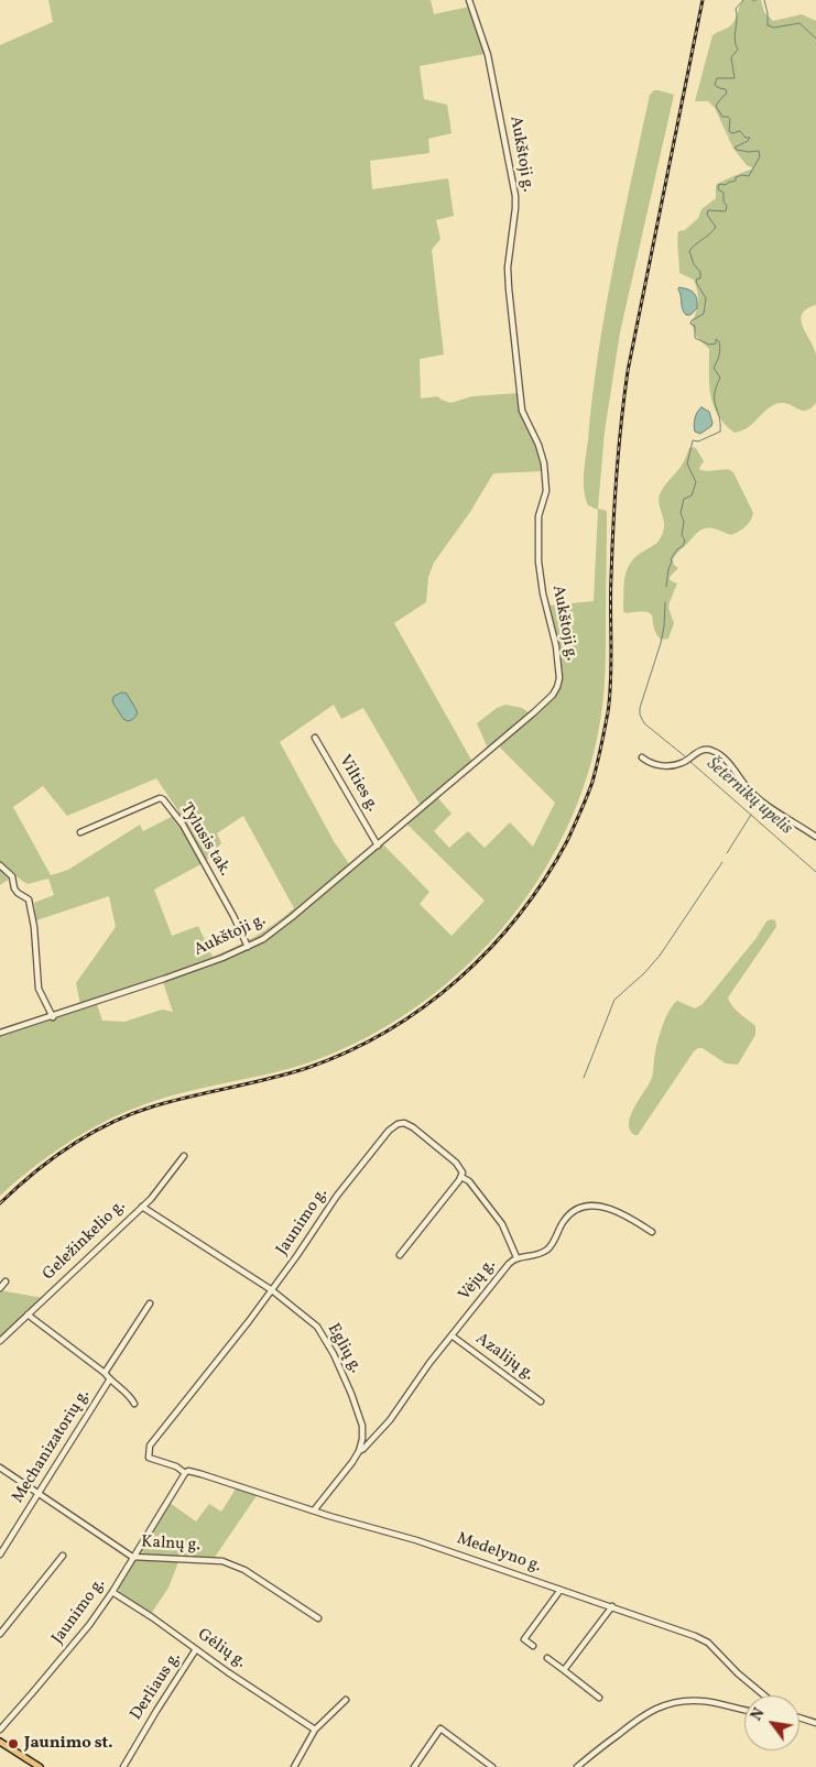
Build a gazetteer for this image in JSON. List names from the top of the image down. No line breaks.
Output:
{"streets":{"street":["Aukštoji g.","Vilties g.","Tylusis tak.","Jaunimo g.","Geležinkelio g.","Vėjų g.","Eglių g.","Azalijų g.","Mechanizatorių g.","Kalnų g.","Medelyno g.","Gėlių g.","Derliaus g."]},"crossings":[["Aukštoji g.","Vilties g."],["Aukštoji g.","Tylusis tak."],["Jaunimo g.","Eglių g."],["Jaunimo g.","Kalnų g."],["Jaunimo g.","Medelyno g."],["Jaunimo g.","Gėlių g."],["Geležinkelio g.","Eglių g."],["Vėjų g.","Eglių g."],["Vėjų g.","Azalijų g."],["Eglių g.","Medelyno g."],["Mechanizatorių g.","Kalnų g."],["Gėlių g.","Derliaus g."]],"water":["Šeternikų upelis"],"places":["Jaunimo st."],"north":"top left"}
